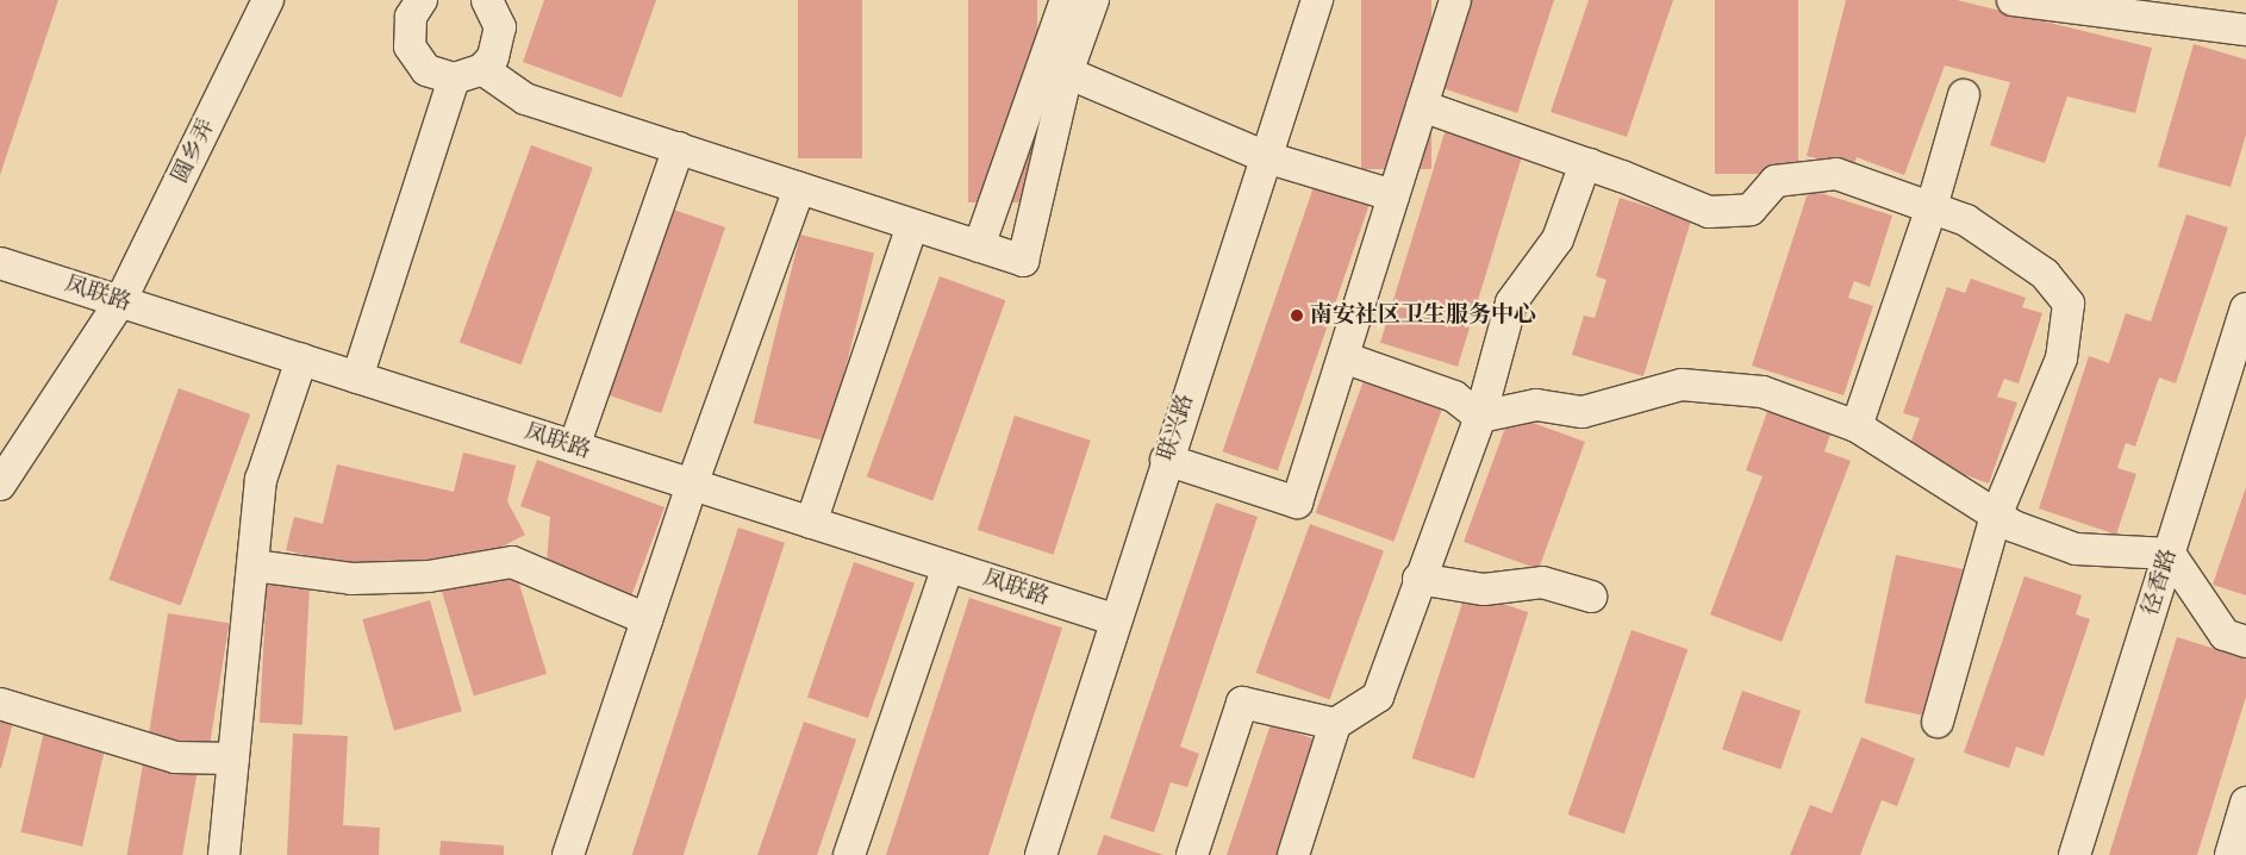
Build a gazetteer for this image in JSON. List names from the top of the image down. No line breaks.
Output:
{"streets":{"street":["圆乡弄","凤联路","联兴路","径香路"]},"crossings":[["圆乡弄","凤联路"],["凤联路","联兴路"]],"places":["南安社区卫生服务中心"]}
